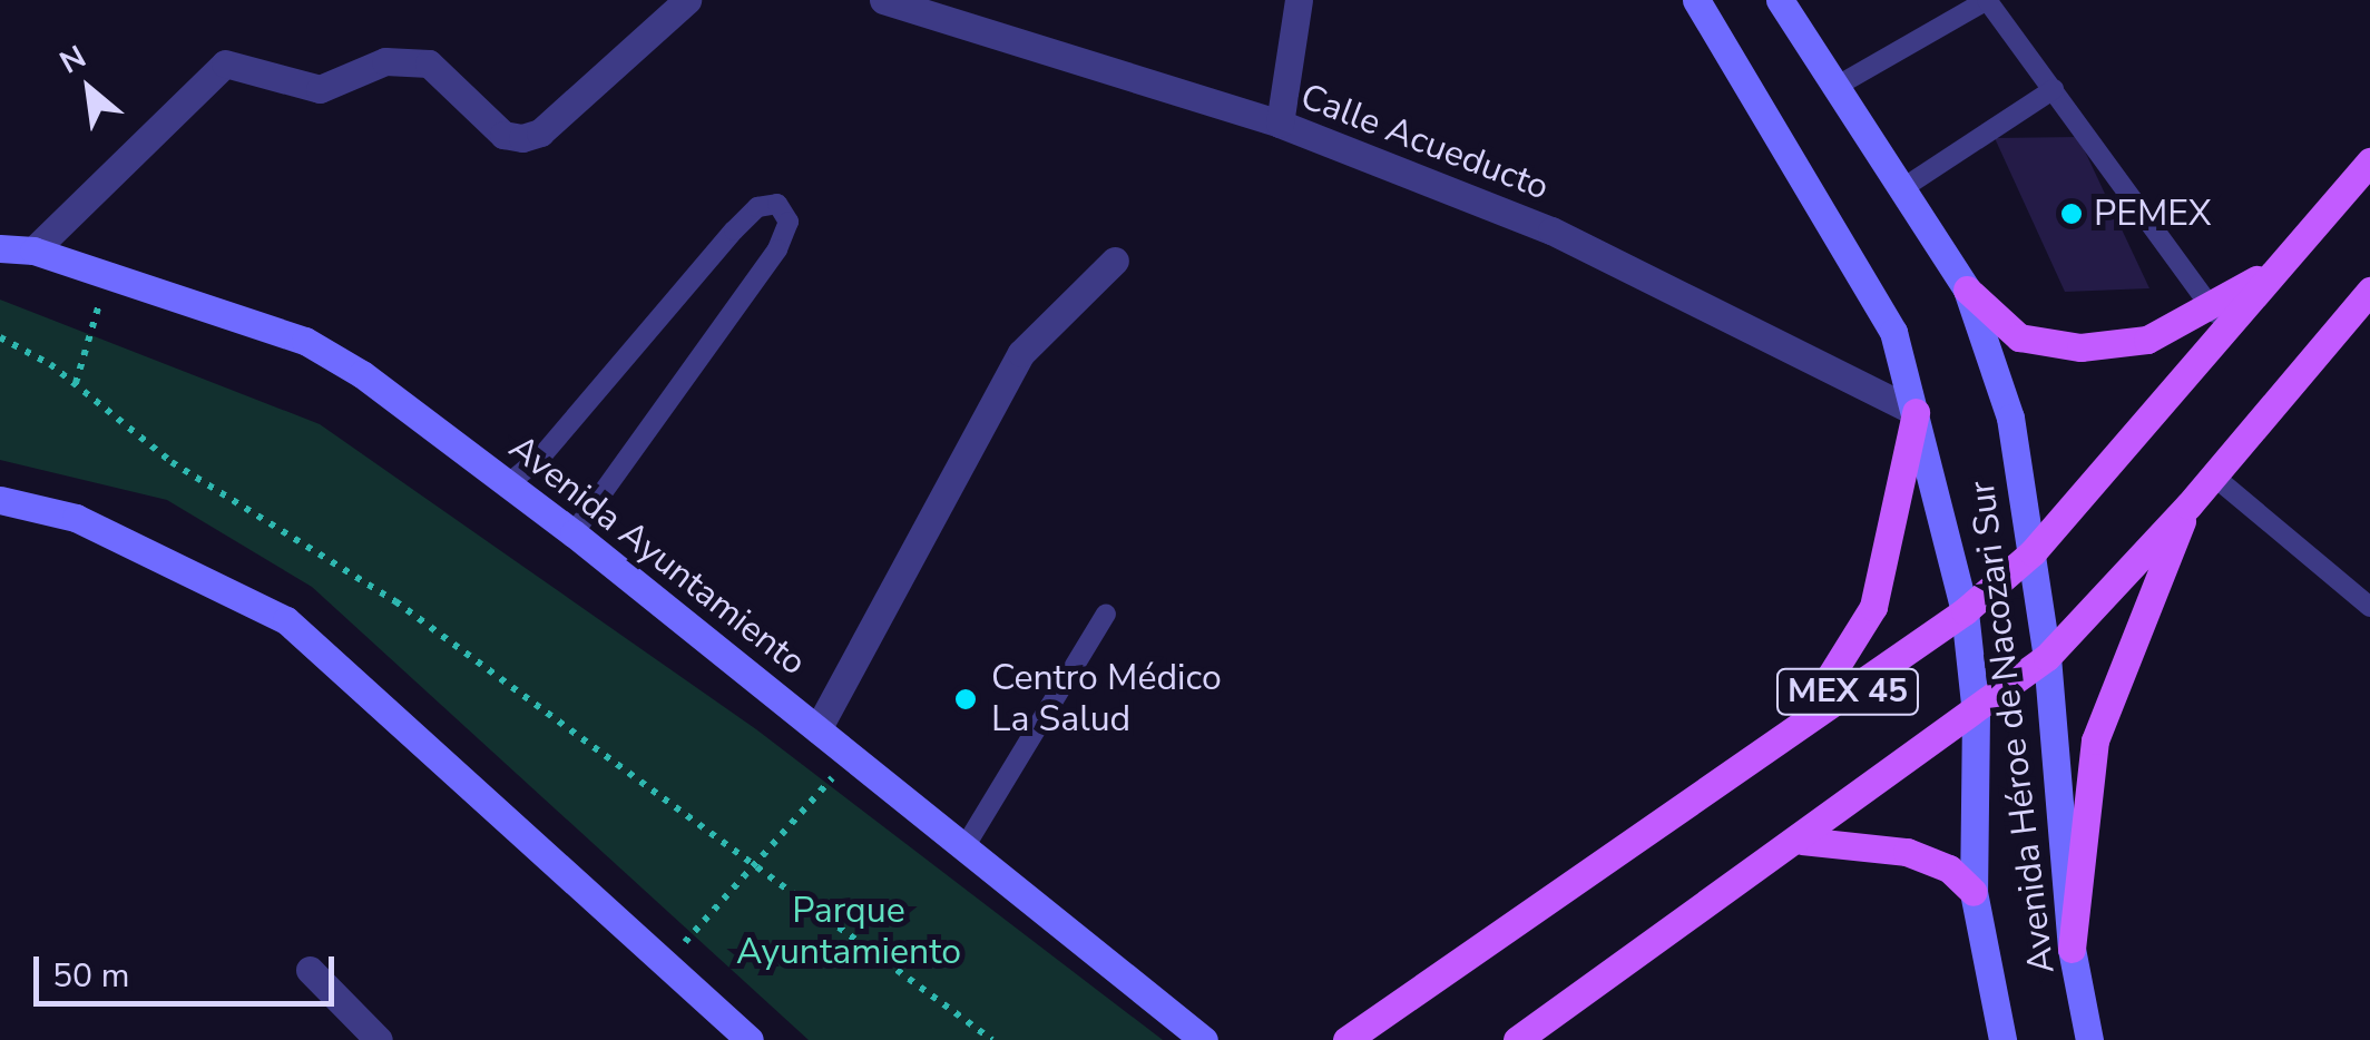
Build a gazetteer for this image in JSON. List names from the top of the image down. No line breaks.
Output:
{"streets":{"main road":["Avenida Ayuntamiento","MEX 45","Avenida Héroe de Nacozari Sur"],"street":["Calle Acueducto"]},"crossings":[["Calle Acueducto","Avenida Héroe de Nacozari Sur"],["MEX 45","Avenida Héroe de Nacozari Sur"]],"parks":["Parque Ayuntamiento"],"places":["PEMEX","Centro Médico La Salud"],"scale_bar":"50 m","north":"top left"}
